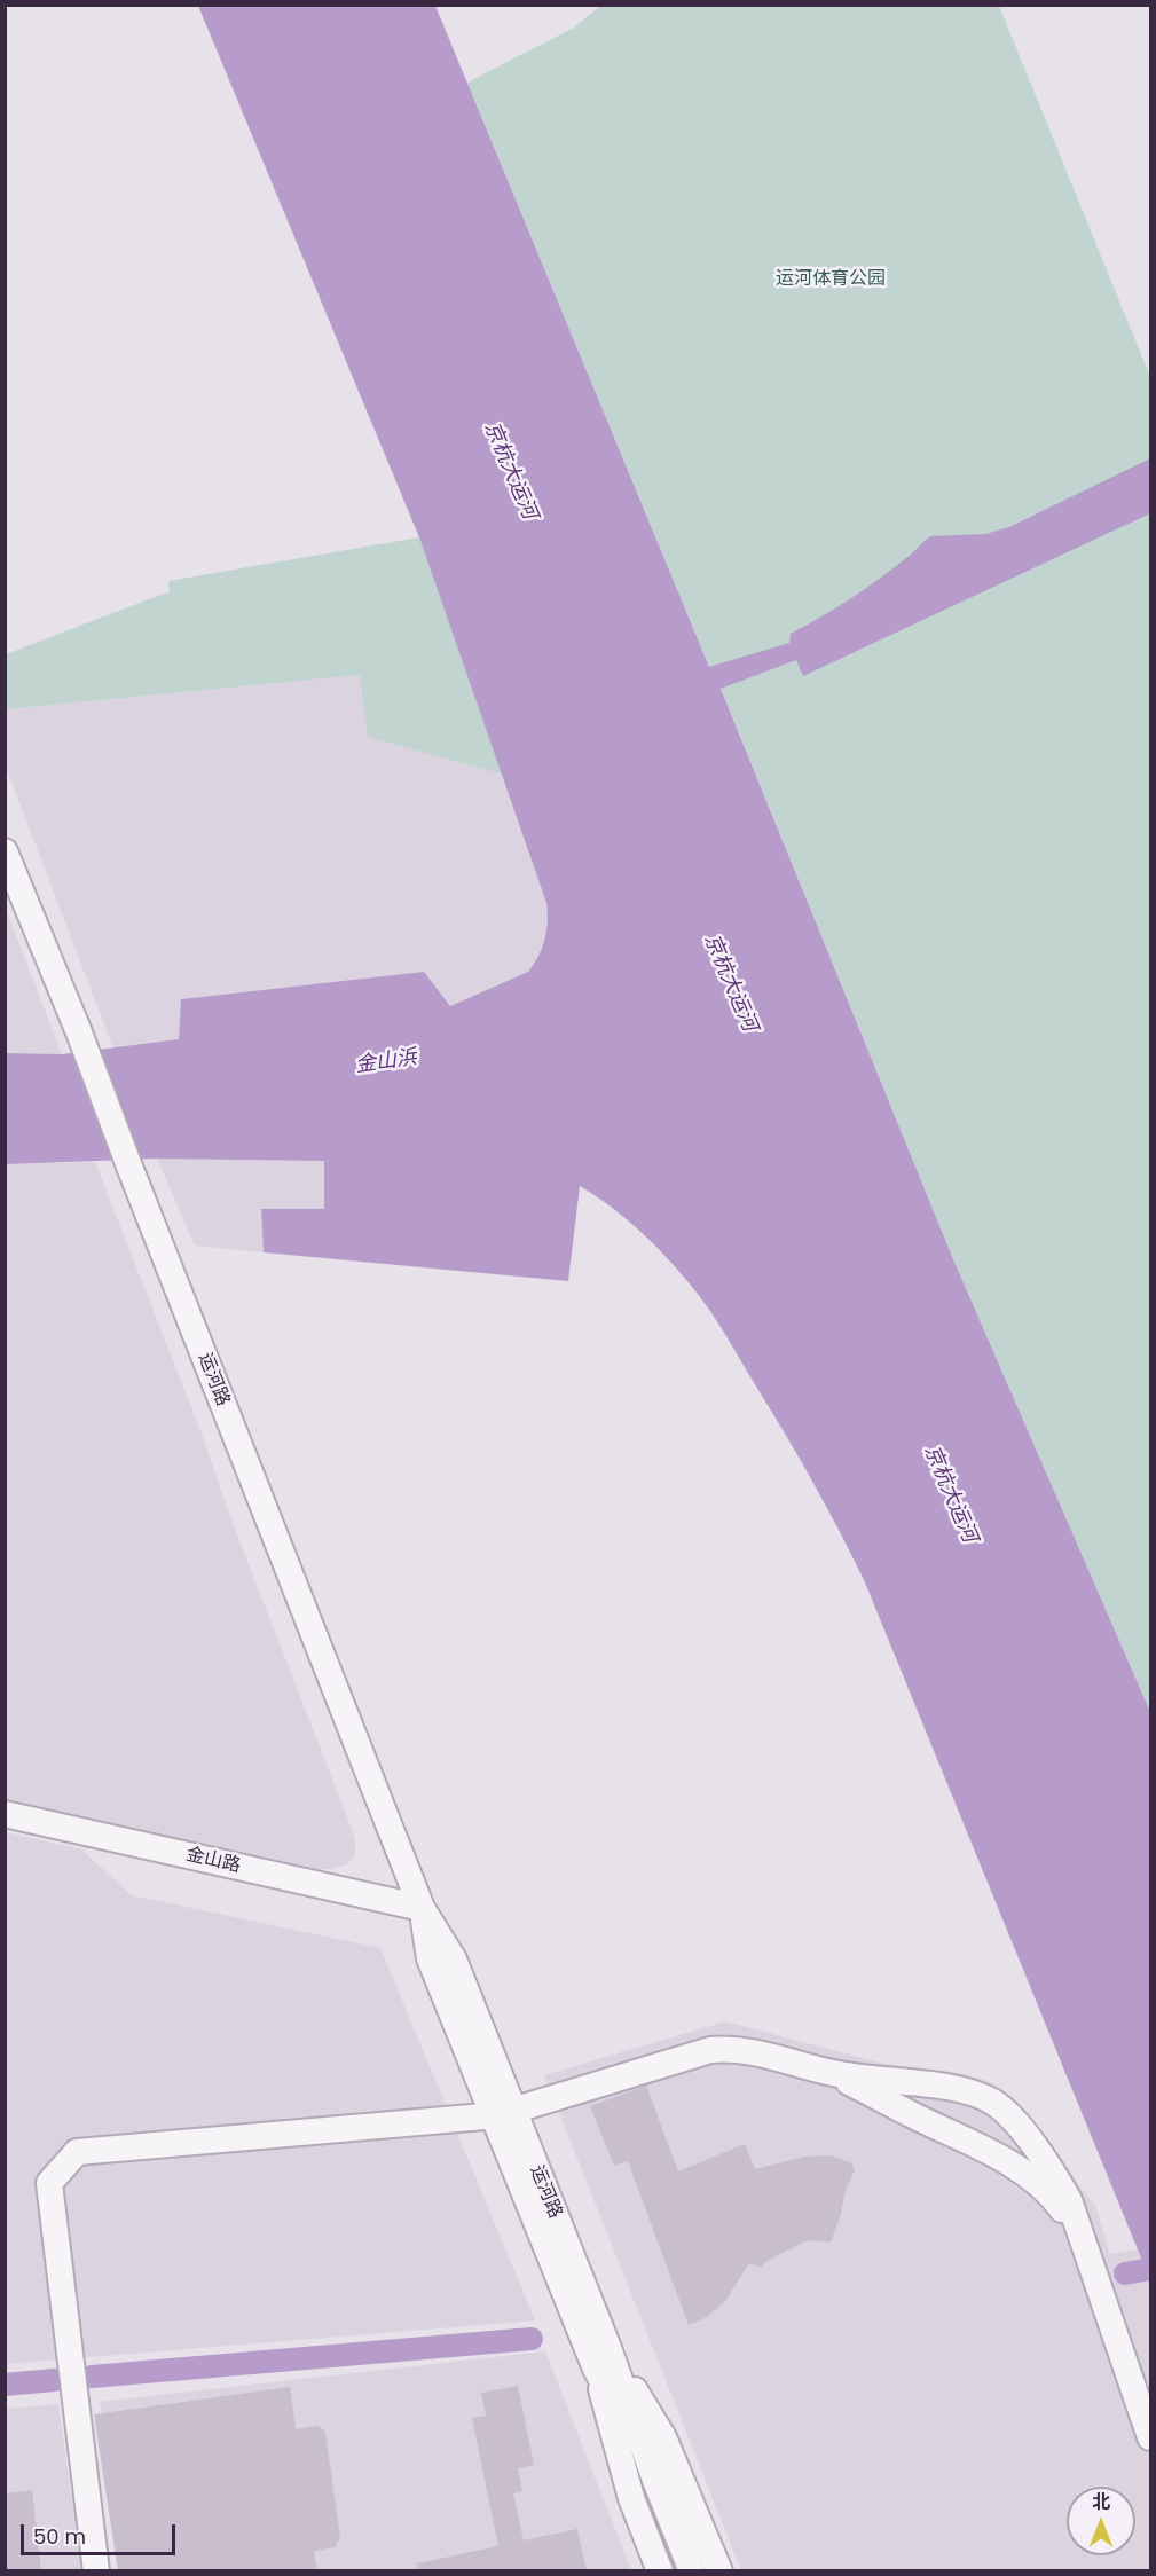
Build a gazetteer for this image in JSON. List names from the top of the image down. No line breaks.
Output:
{"streets":{"street":["运河路","金山路"]},"crossings":[["运河路","金山路"]],"water":["京杭大运河","金山浜"],"parks":["运河体育公园"],"scale_bar":"50 m","north":"top"}
